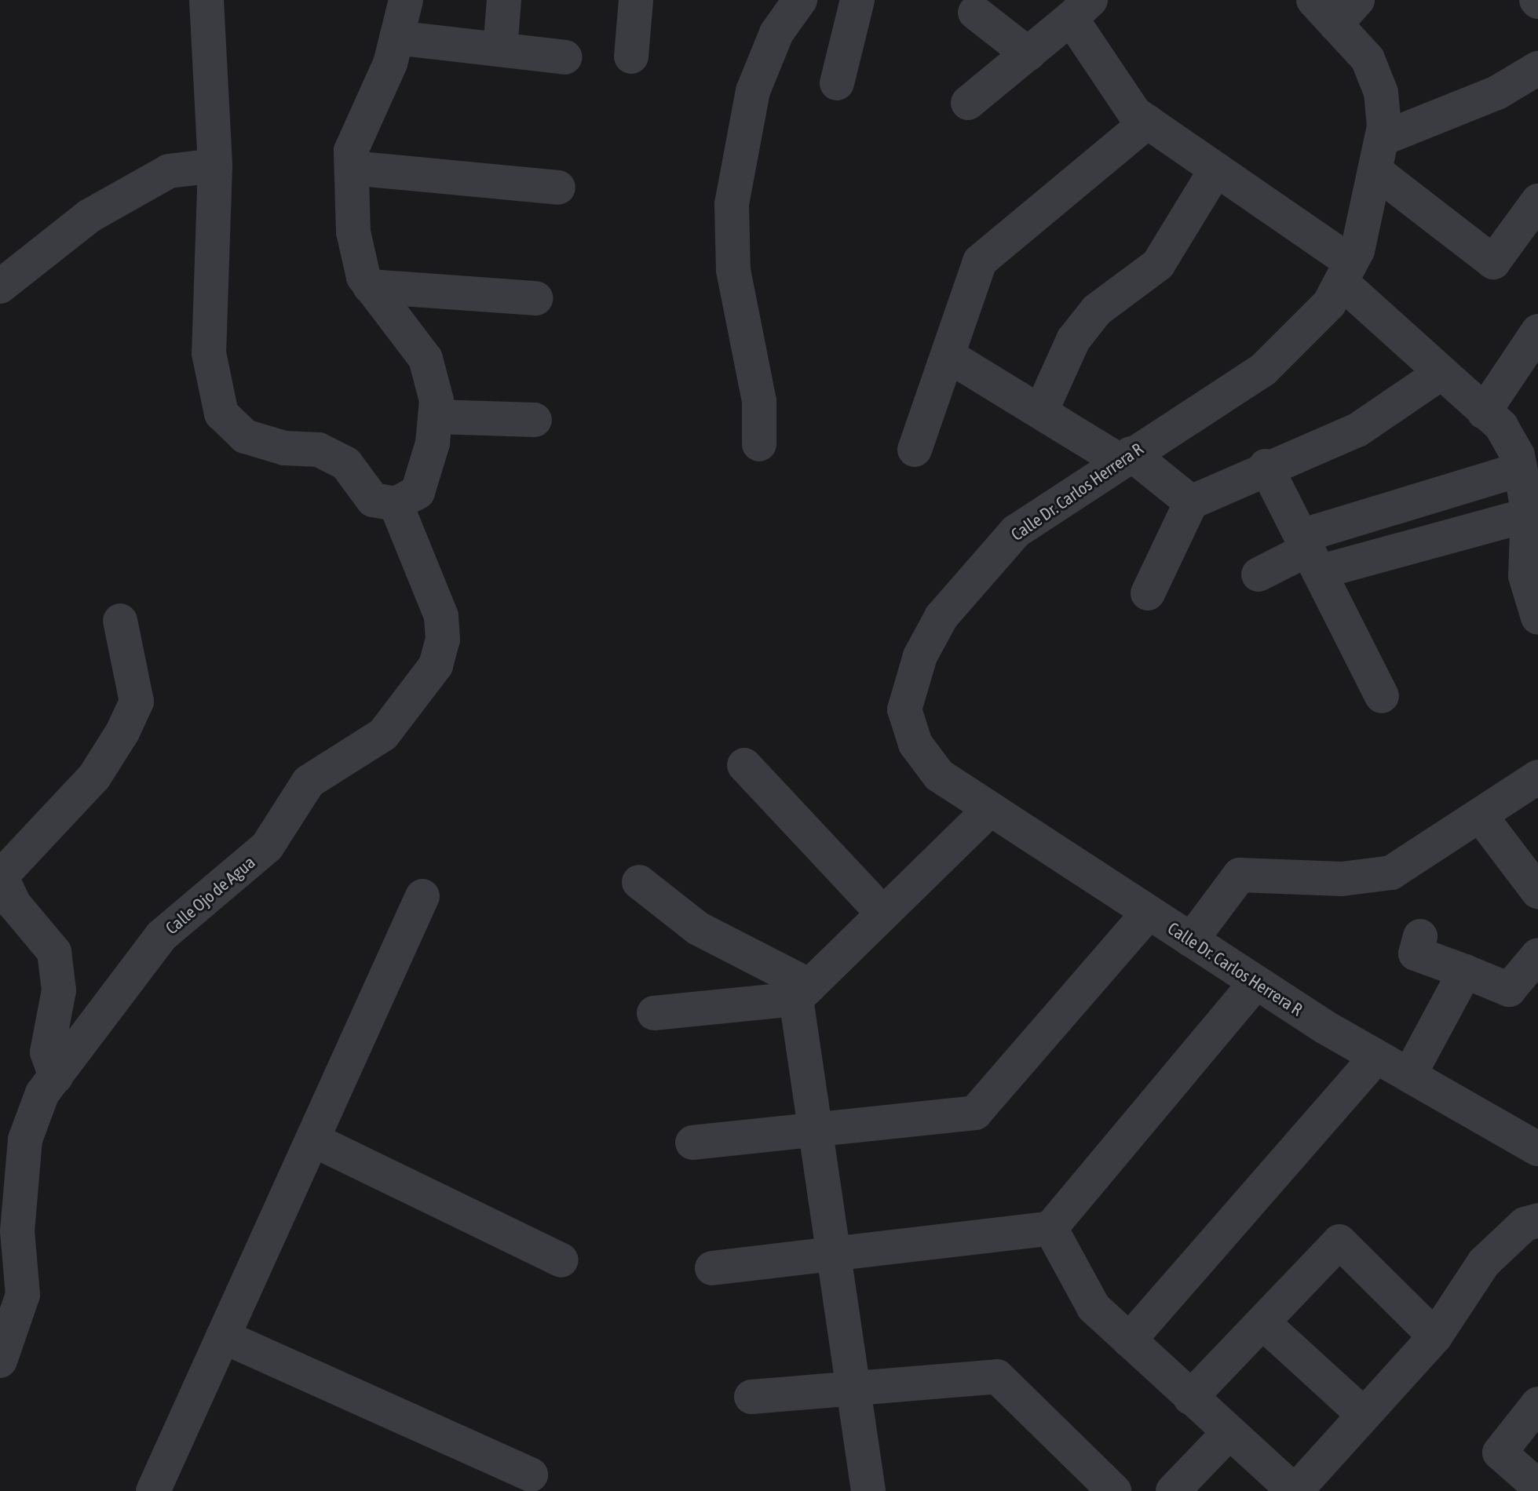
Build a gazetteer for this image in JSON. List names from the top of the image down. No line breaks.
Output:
{"streets":{"street":["Calle Dr. Carlos Herrera R","Calle Ojo de Agua"]}}
